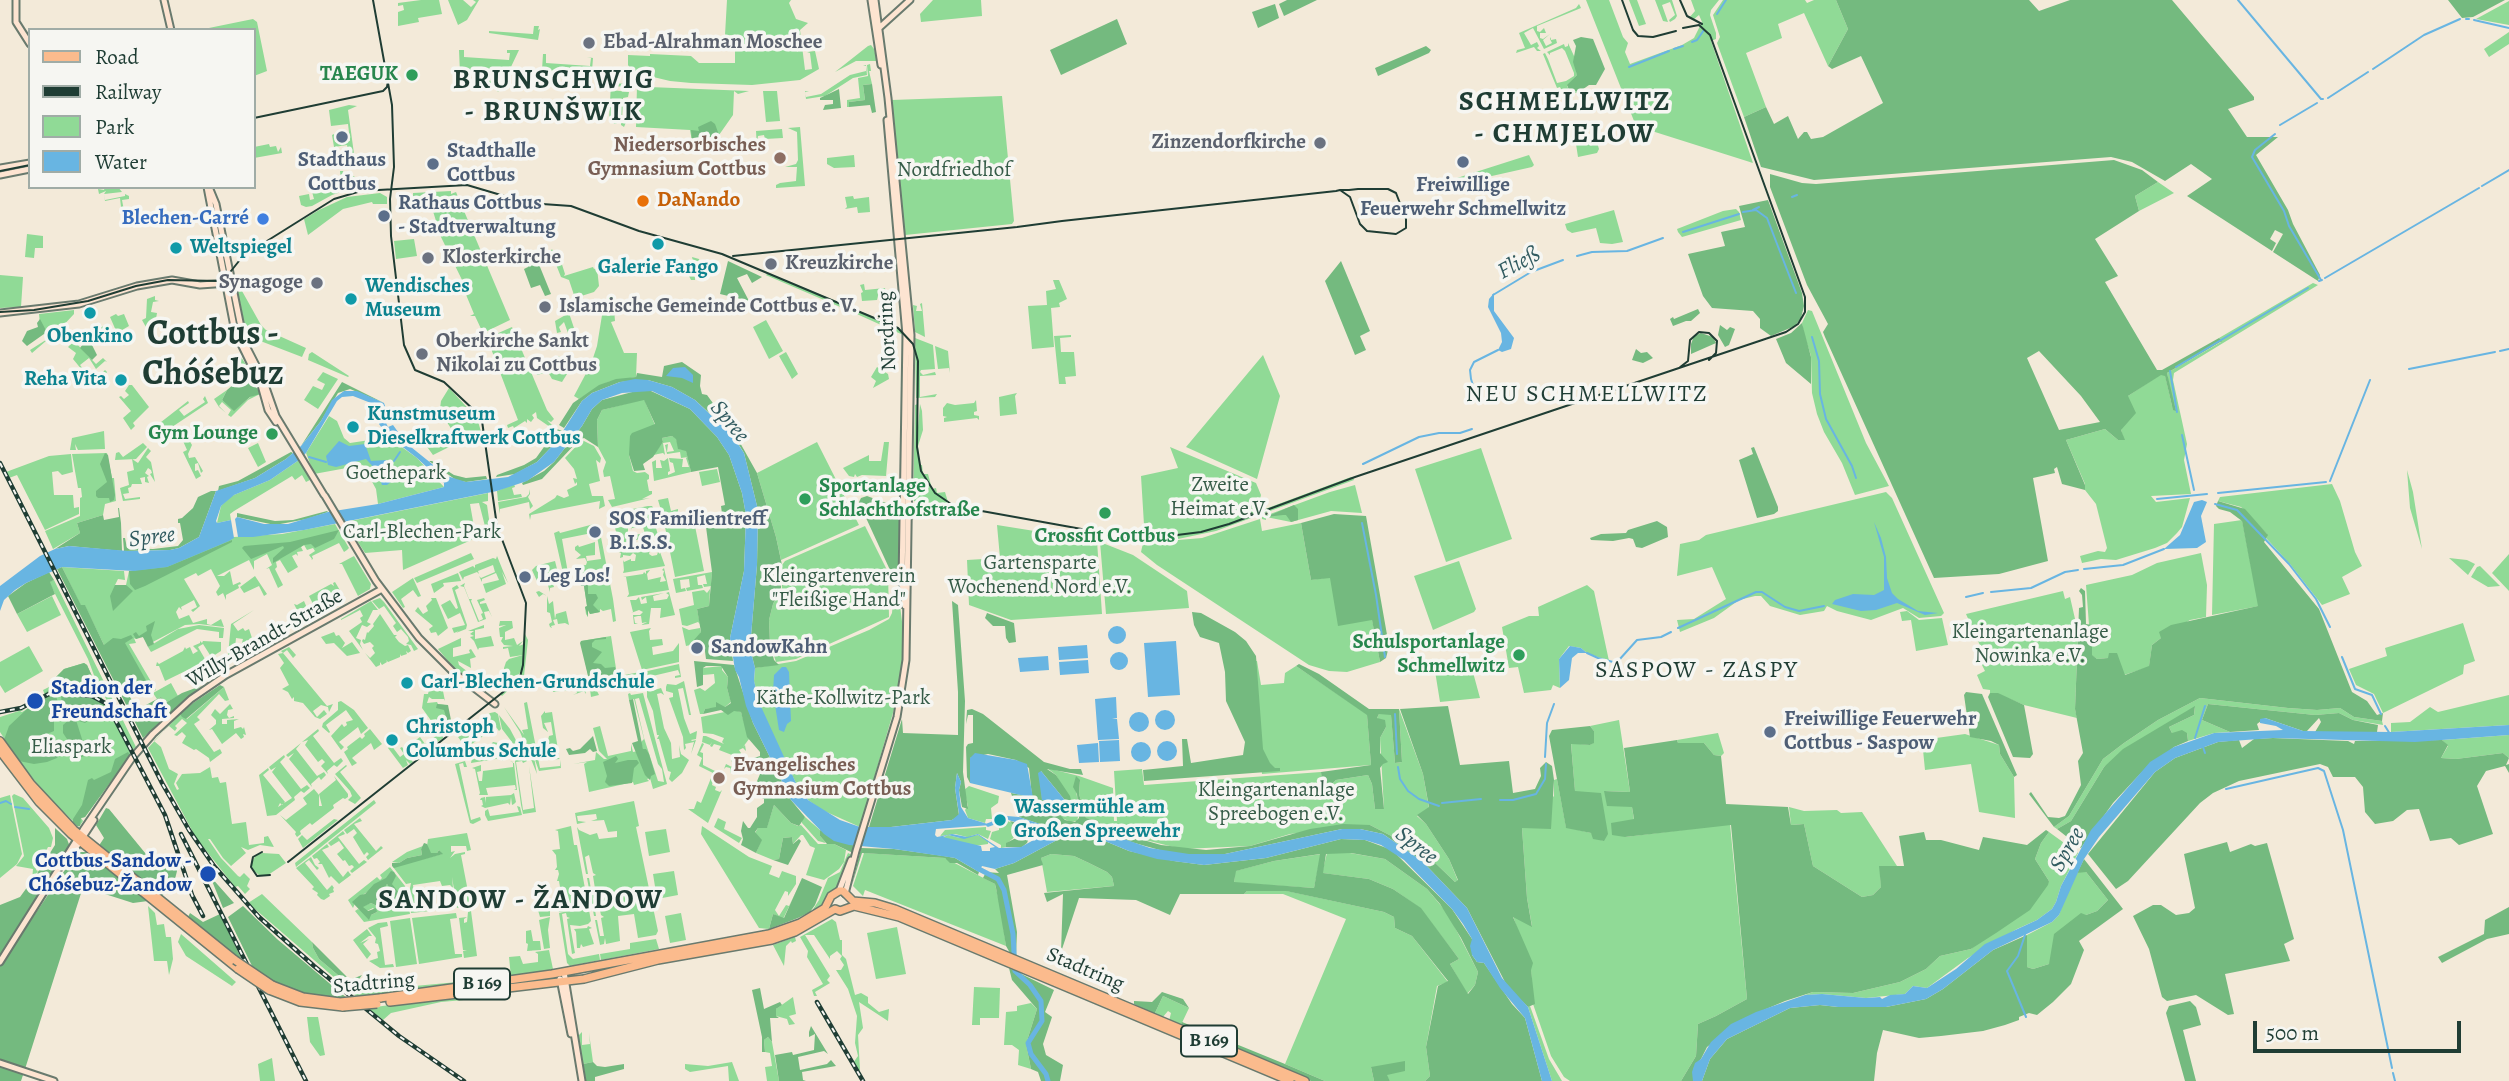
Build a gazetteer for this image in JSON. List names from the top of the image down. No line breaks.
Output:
{"streets":{"main road":["Nordring","Willy-Brandt-Straße","Stadtring","B 169"]},"crossings":[["Nordring","Stadtring"],["Willy-Brandt-Straße","Stadtring"]],"districts":["BRUNSCHWIG - BRUNŠWIK","SCHMELLWITZ - CHMJELOW","Cottbus - Chóśebuz","NEU SCHMELLWITZ","SASPOW - ZASPY","SANDOW - ŽANDOW"],"water":["Fließ","Spree"],"parks":["Nordfriedhof","Goethepark","Zweite Heimat e.V.","Carl-Blechen-Park","Gartensparte Wochenend Nord e.V.","Kleingartenverein \"Fleißige Hand\"","Kleingartenanlage Nowinka e.V.","Käthe-Kollwitz-Park","Eliaspark","Kleingartenanlage Spreebogen e.V."],"places":["Ebad-Alrahman Moschee","TAEGUK","Stadthaus Cottbus","Zinzendorfkirche","Niedersorbisches Gymnasium Cottbus","Freiwillige Feuerwehr Schmellwitz","Stadthalle Cottbus","DaNando","Rathaus Cottbus - Stadtverwaltung","Blechen-Carré","Galerie Fango","Weltspiegel","Klosterkirche","Kreuzkirche","Synagoge","Wendisches Museum","Islamische Gemeinde Cottbus e. V.","Obenkino","Oberkirche Sankt Nikolai zu Cottbus","Reha Vita","Kunstmuseum Dieselkraftwerk Cottbus","Gym Lounge","Sportanlage Schlachthofstraße","Crossfit Cottbus","SOS Familientreff B.I.S.S.","Leg Los!","SandowKahn","Schulsportanlage Schmellwitz","Carl-Blechen-Grundschule","Stadion der Freundschaft","Freiwillige Feuerwehr Cottbus - Saspow","Christoph Columbus Schule","Evangelisches Gymnasium Cottbus","Wassermühle am Großen Spreewehr","Cottbus-Sandow - Chóśebuz-Žandow"],"legend":["Road","Railway","Park","Water"],"scale_bar":"500 m"}
